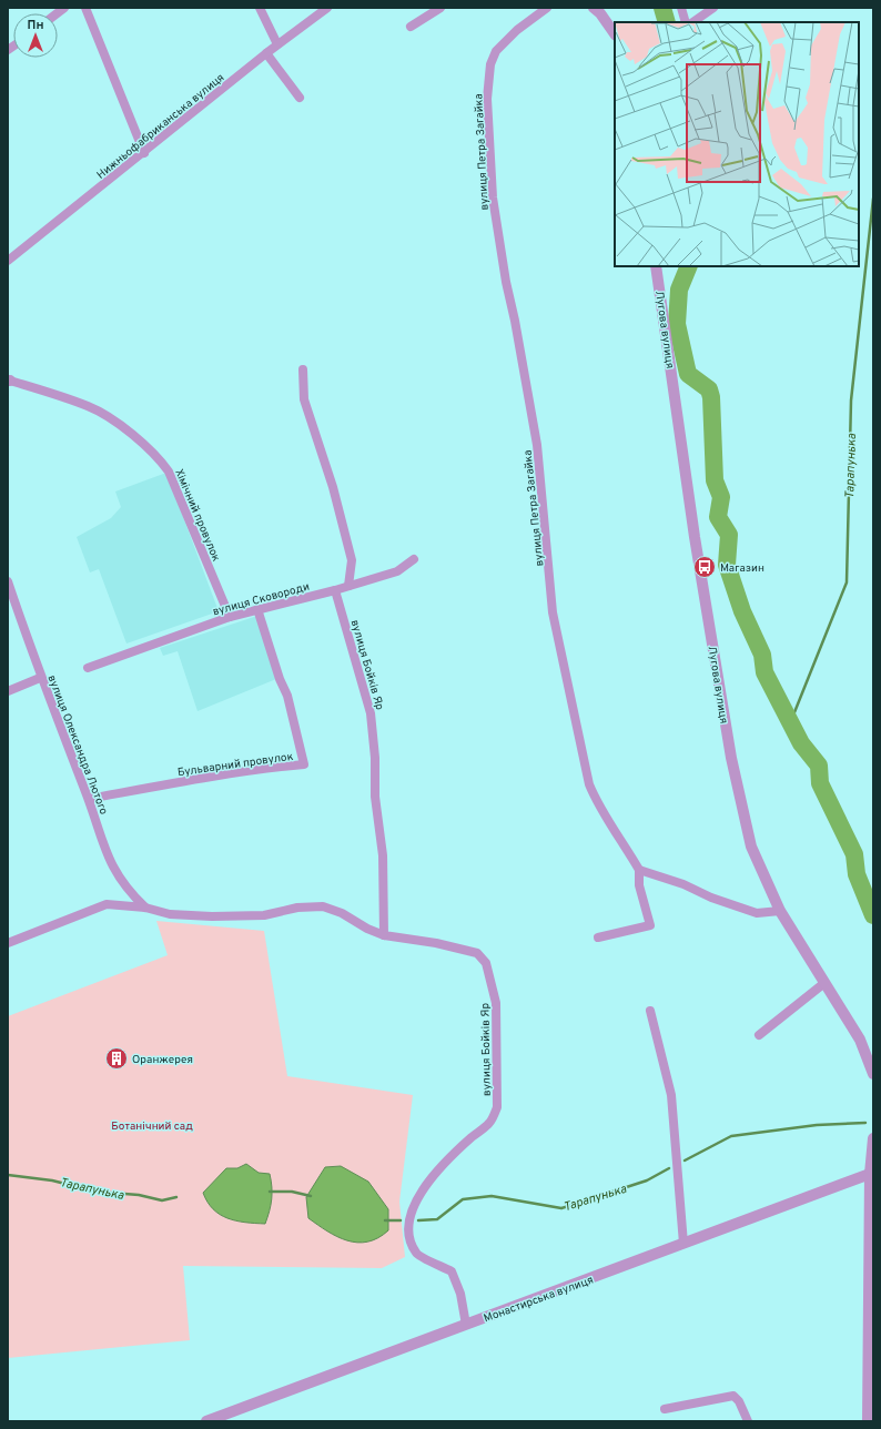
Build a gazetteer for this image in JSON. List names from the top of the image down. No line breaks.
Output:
{"streets":{"street":["Нижньофабриканська вулиця","вулиця Петра Загайка","Лугова вулиця","Хімічний провулок","вулиця Сковороди","вулиця Бойків Яр","вулиця Олександра Лютого","Бульварний провулок","Монастирська вулиця"]},"crossings":[["Хімічний провулок","вулиця Сковороди"],["вулиця Сковороди","вулиця Бойків Яр"],["вулиця Сковороди","Бульварний провулок"],["вулиця Бойків Яр","Монастирська вулиця"],["вулиця Олександра Лютого","Бульварний провулок"]],"water":["Тарапунька"],"parks":["Ботанічний сад"],"places":{"bus stop":["Магазин"],"building":["Оранжерея"]},"north":"top"}
